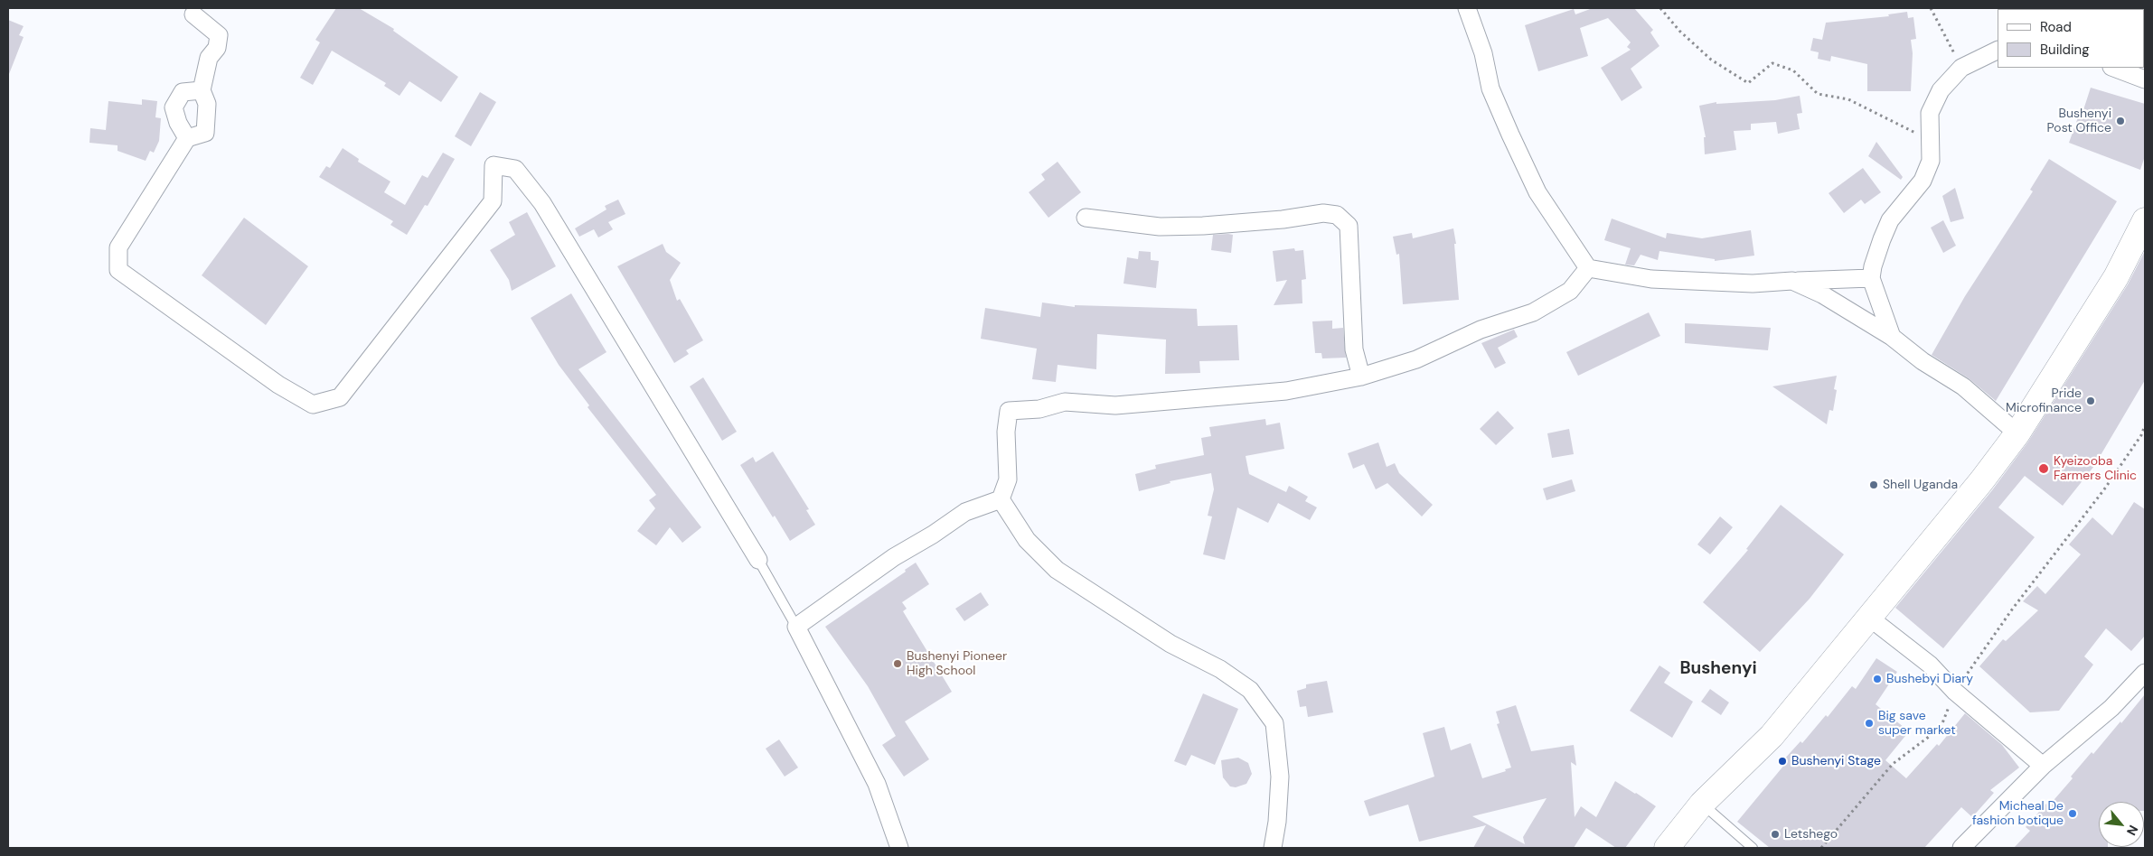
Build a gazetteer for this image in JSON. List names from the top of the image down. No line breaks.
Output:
{"districts":["Bushenyi"],"places":["Bushenyi Post Office","Pride Microfinance","Kyeizooba Farmers Clinic","Shell Uganda","Bushenyi Pioneer High School","Bushebyi Diary","Big save super market","Bushenyi Stage","Micheal De fashion botique","Letshego"],"legend":["Road","Building"],"north":"bottom right"}
